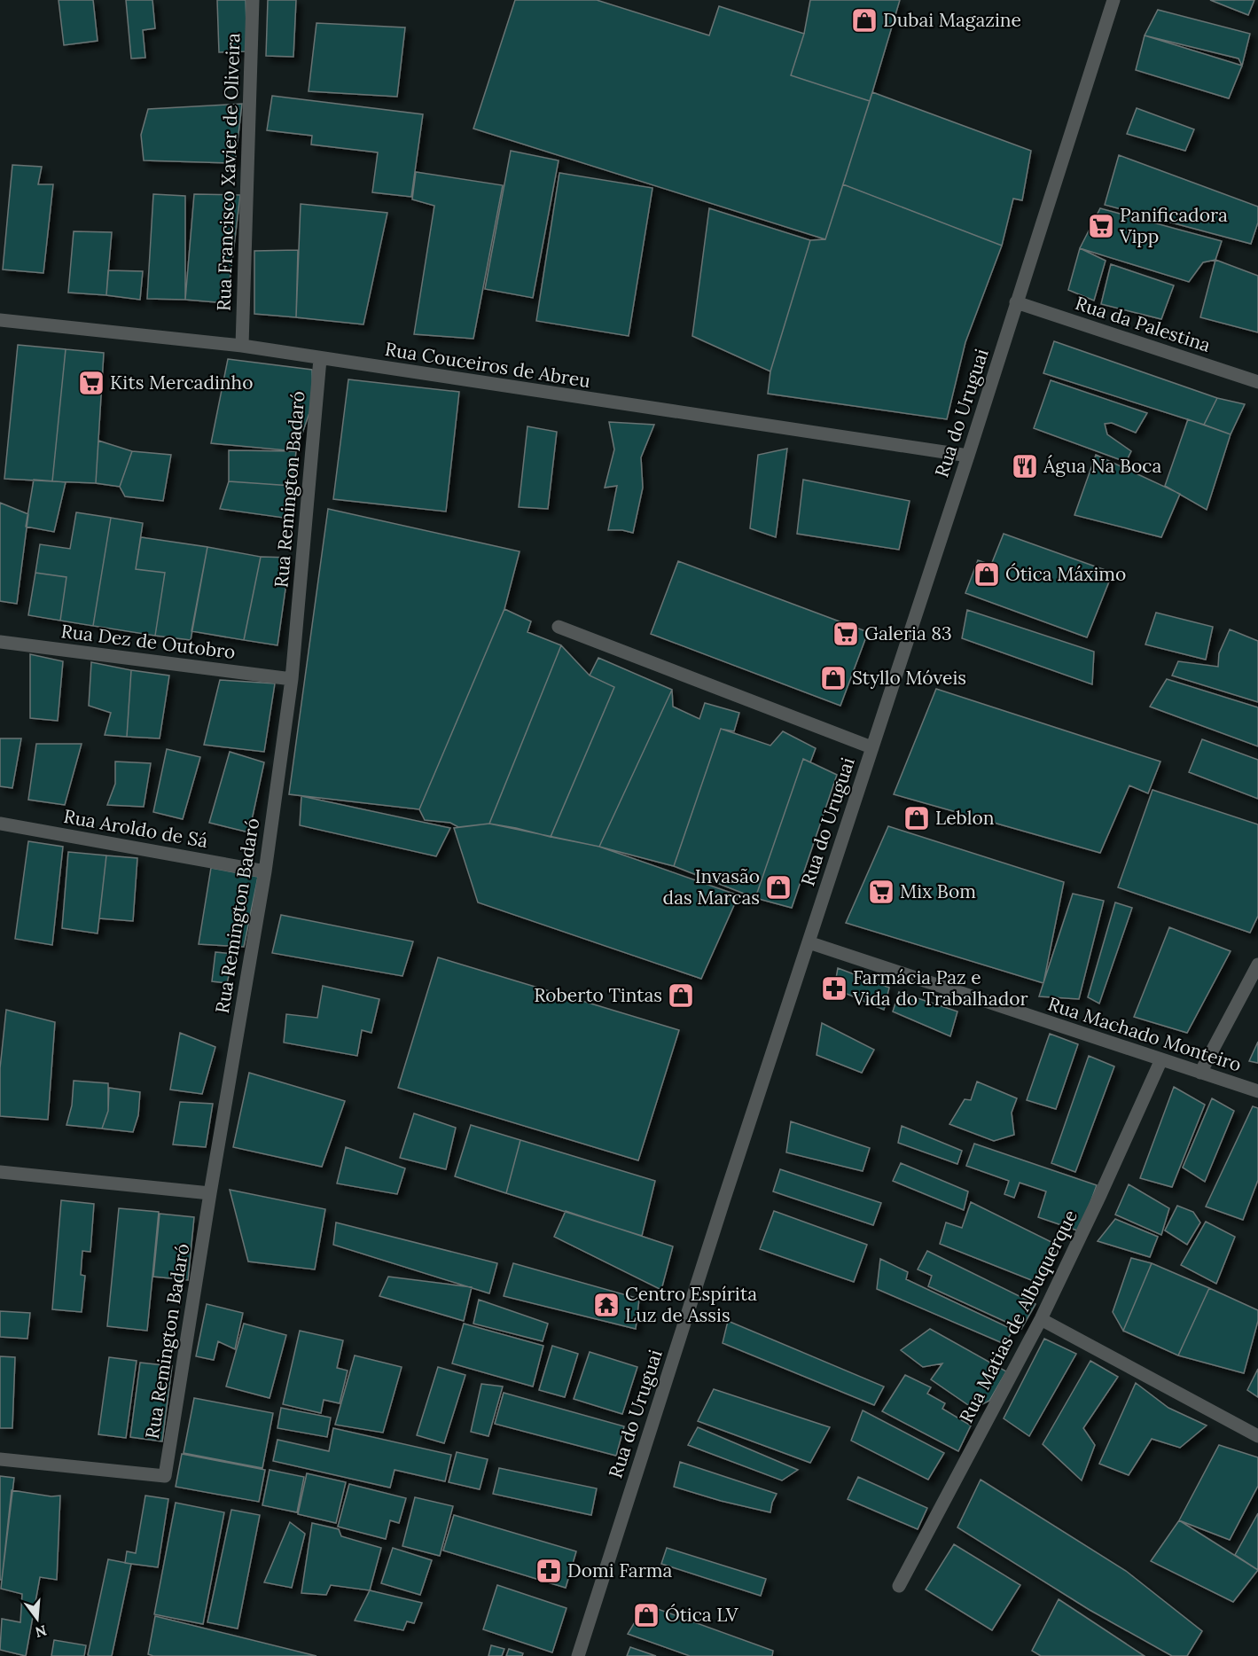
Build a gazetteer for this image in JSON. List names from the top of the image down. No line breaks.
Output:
{"streets":{"street":["Rua Francisco Xavier de Oliveira","Rua da Palestina","Rua Couceiros de Abreu","Rua do Uruguai","Rua Remington Badaró","Rua Dez de Outobro","Rua Aroldo de Sá","Rua Machado Monteiro","Rua Matias de Albuquerque"]},"crossings":[["Rua Francisco Xavier de Oliveira","Rua Couceiros de Abreu"],["Rua da Palestina","Rua do Uruguai"],["Rua Couceiros de Abreu","Rua do Uruguai"],["Rua Couceiros de Abreu","Rua Remington Badaró"],["Rua do Uruguai","Rua Machado Monteiro"],["Rua Remington Badaró","Rua Dez de Outobro"],["Rua Remington Badaró","Rua Aroldo de Sá"],["Rua Machado Monteiro","Rua Matias de Albuquerque"]],"places":{"shop":["Dubai Magazine","Ótica Máximo","Styllo Móveis","Leblon","Invasão das Marcas","Roberto Tintas","Ótica LV"],"supermarket":["Panificadora Vipp","Kits Mercadinho","Galeria 83","Mix Bom"],"restaurant":["Água Na Boca"],"pharmacy":["Farmácia Paz e Vida do Trabalhador","Domi Farma"],"temple":["Centro Espírita Luz de Assis"]},"north":"bottom"}
